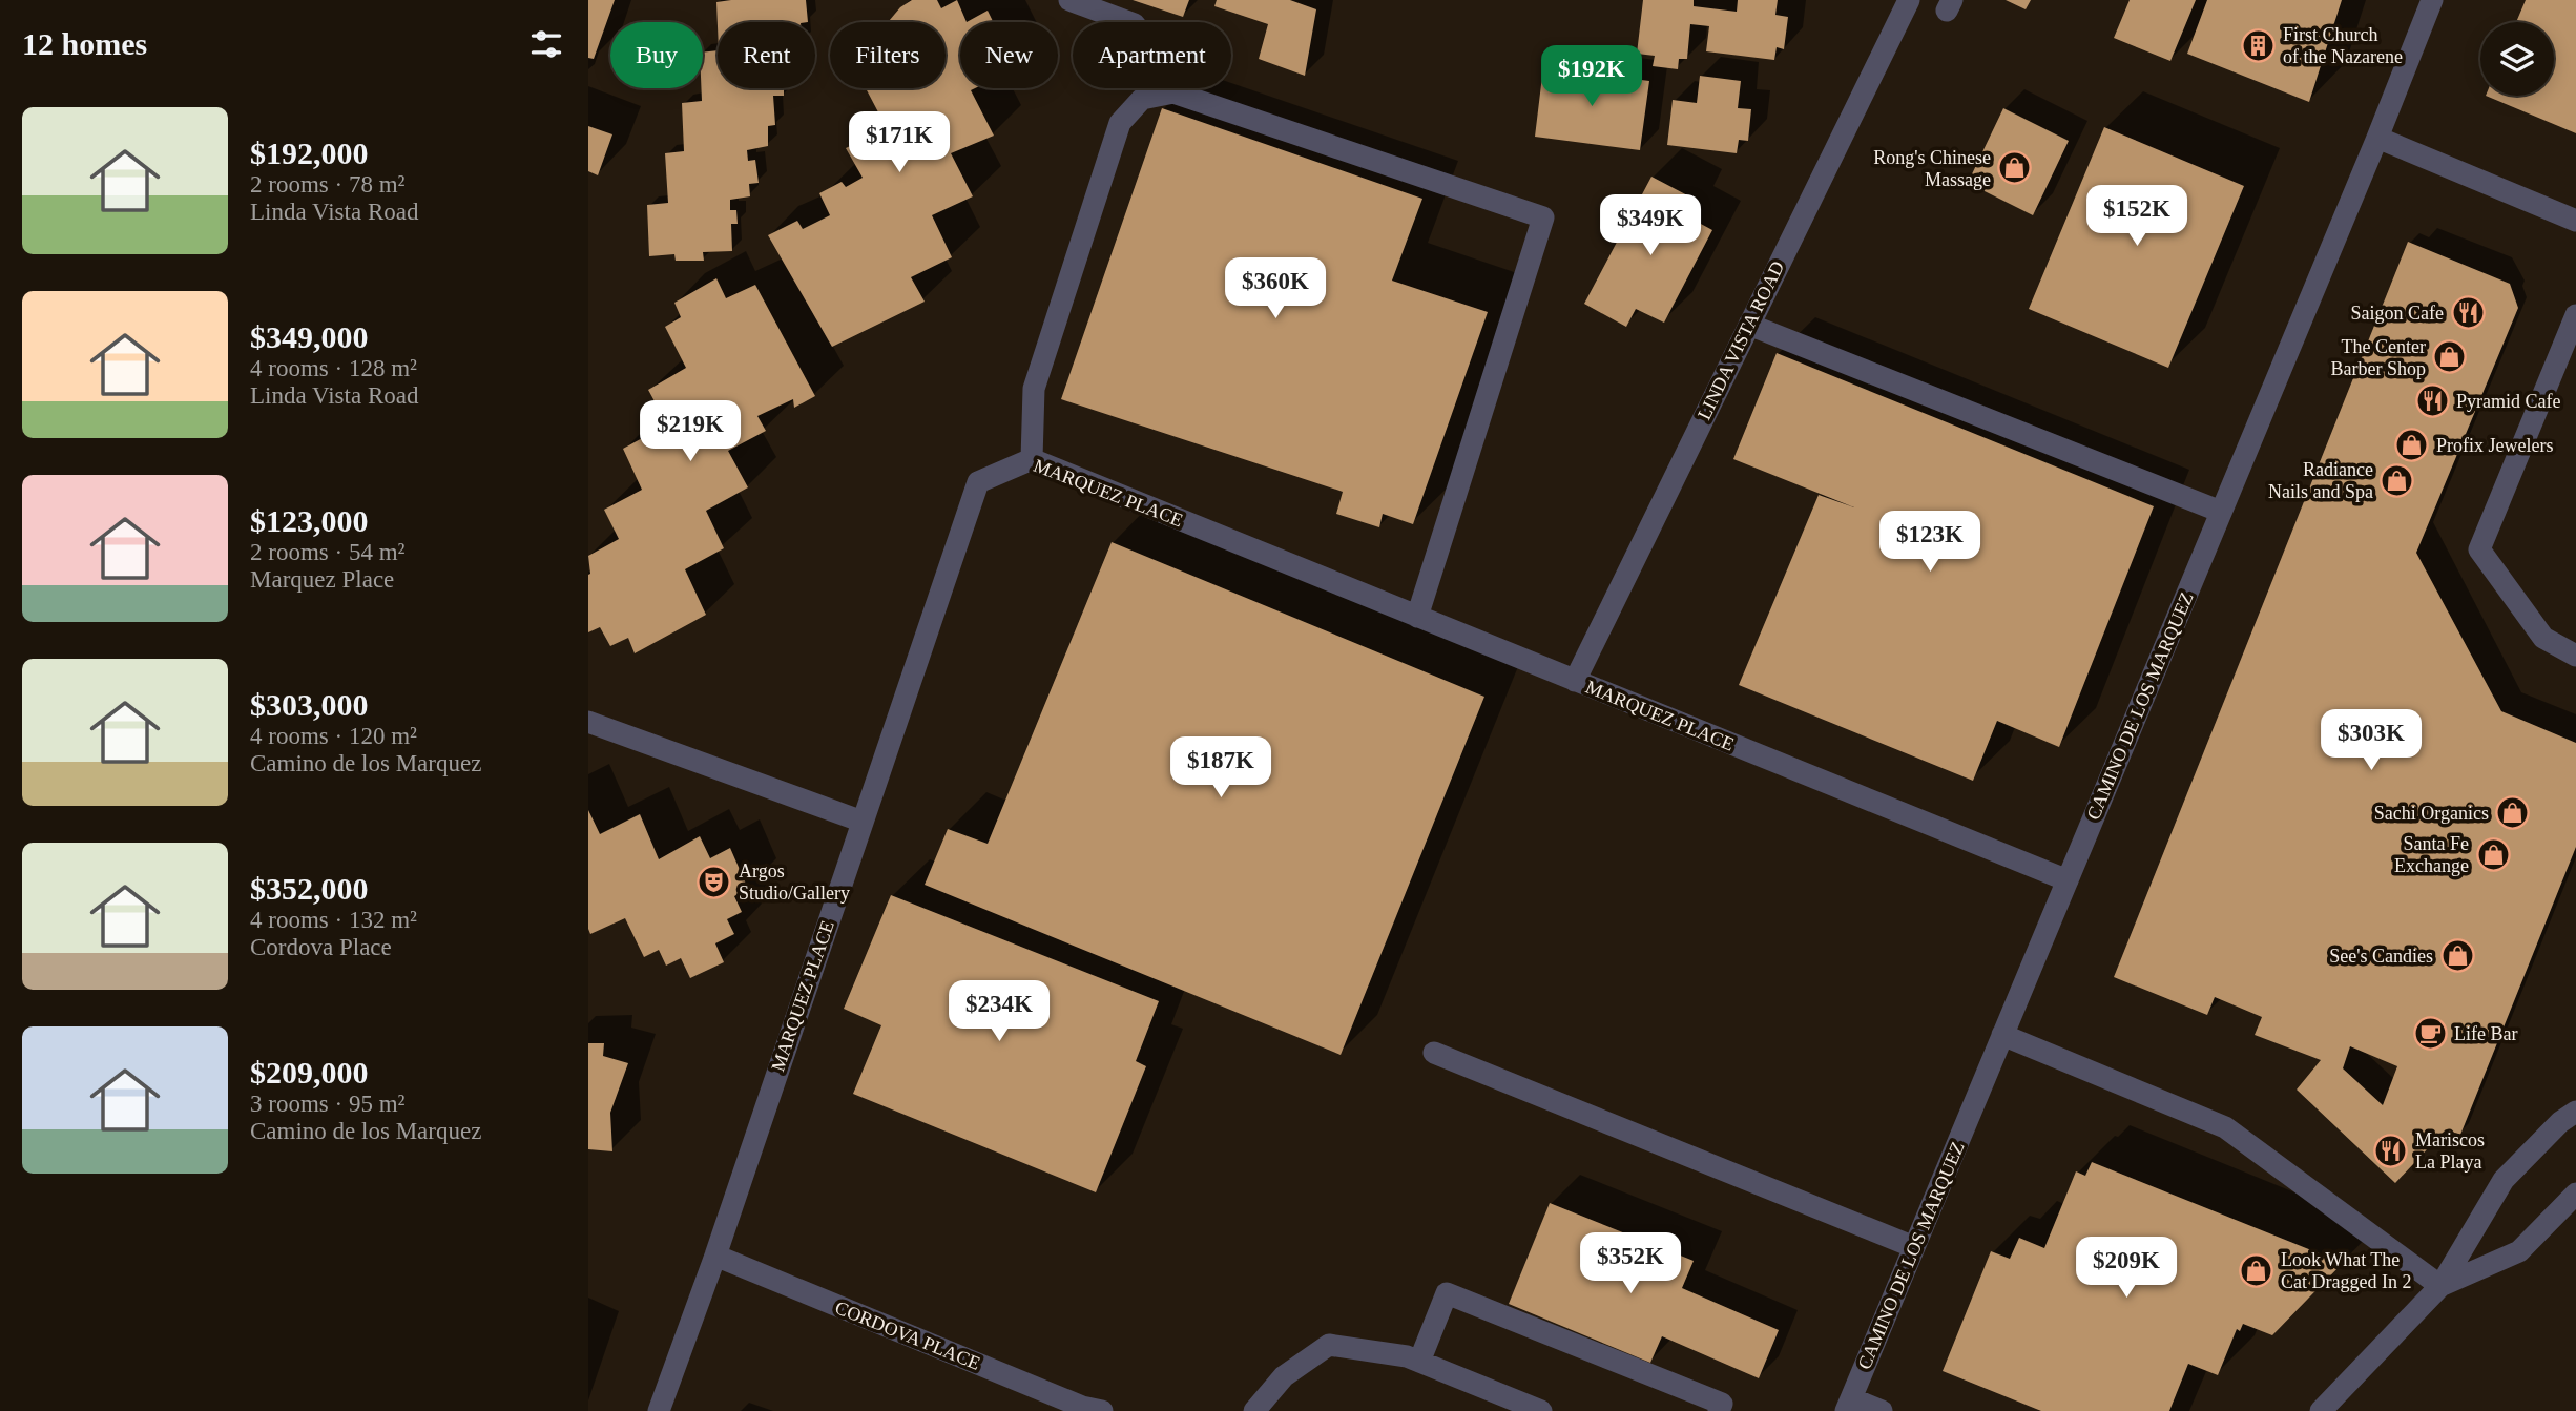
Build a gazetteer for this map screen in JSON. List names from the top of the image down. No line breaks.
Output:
{"streets":{"street":["LINDA VISTA ROAD","MARQUEZ PLACE","CAMINO DE LOS MARQUEZ","CORDOVA PLACE"]},"crossings":[["LINDA VISTA ROAD","MARQUEZ PLACE"],["MARQUEZ PLACE","CAMINO DE LOS MARQUEZ"],["MARQUEZ PLACE","CORDOVA PLACE"]],"places":{"building":["First Church of the Nazarene"],"shop":["Rong's Chinese Massage","The Center Barber Shop","Profix Jewelers","Radiance Nails and Spa","Sachi Organics","Santa Fe Exchange","See's Candies","Look What The Cat Dragged In 2"],"restaurant":["Saigon Cafe","Pyramid Cafe","Mariscos La Playa"],"theatre":["Argos Studio/Gallery"],"cafe":["Life Bar"]},"page":{"heading":"12 homes","chip":["Buy","Rent","Filters","New","Apartment"],"price":["$192K","$171K","$152K","$349K","$360K","$219K","$123K","$303K","$187K","$234K","$352K","$209K"],"list":[{"name":"$192,000","note":"2 rooms · 78 m² · Linda Vista Road"},{"name":"$349,000","note":"4 rooms · 128 m² · Linda Vista Road"},{"name":"$123,000","note":"2 rooms · 54 m² · Marquez Place"},{"name":"$303,000","note":"4 rooms · 120 m² · Camino de los Marquez"},{"name":"$352,000","note":"4 rooms · 132 m² · Cordova Place"},{"name":"$209,000","note":"3 rooms · 95 m² · Camino de los Marquez"}]}}
